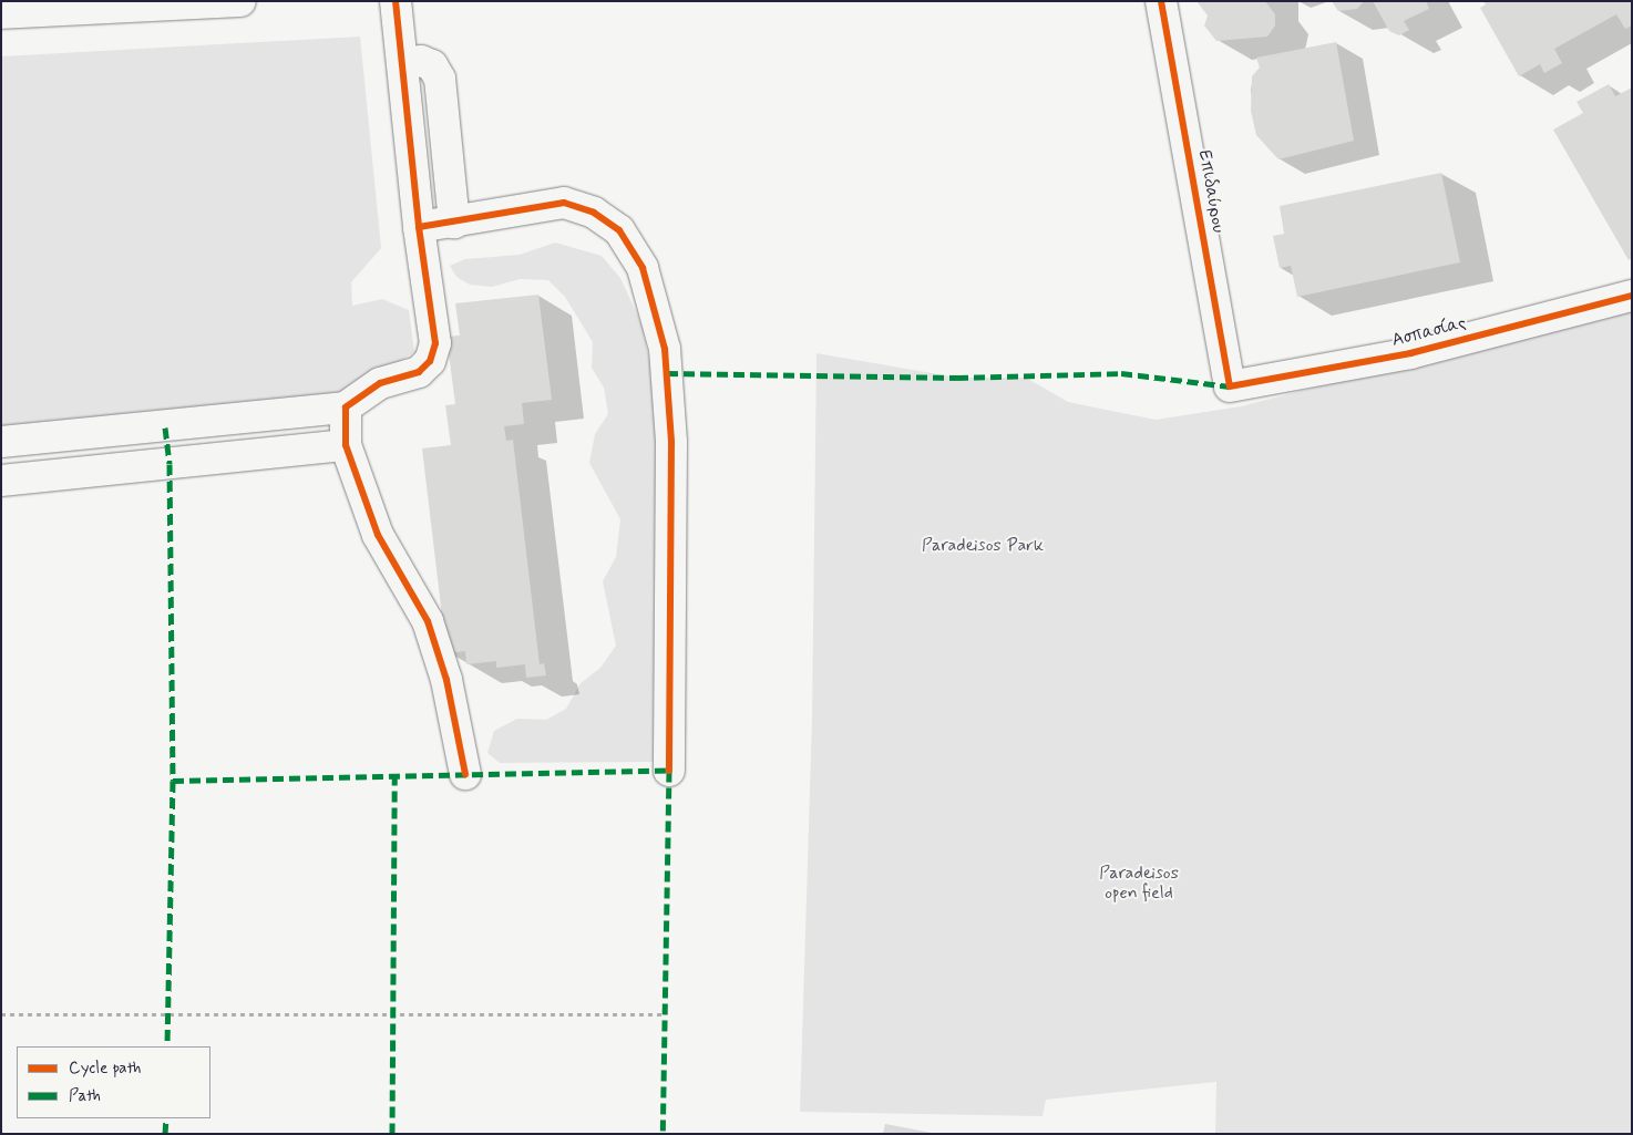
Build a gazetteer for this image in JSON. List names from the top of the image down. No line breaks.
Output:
{"streets":{"street":["Επιδαύρου","Ασπασίας"]},"crossings":[["Επιδαύρου","Ασπασίας"]],"parks":["Paradeisos Park","Paradeisos open field"],"legend":["Cycle path","Path"]}
